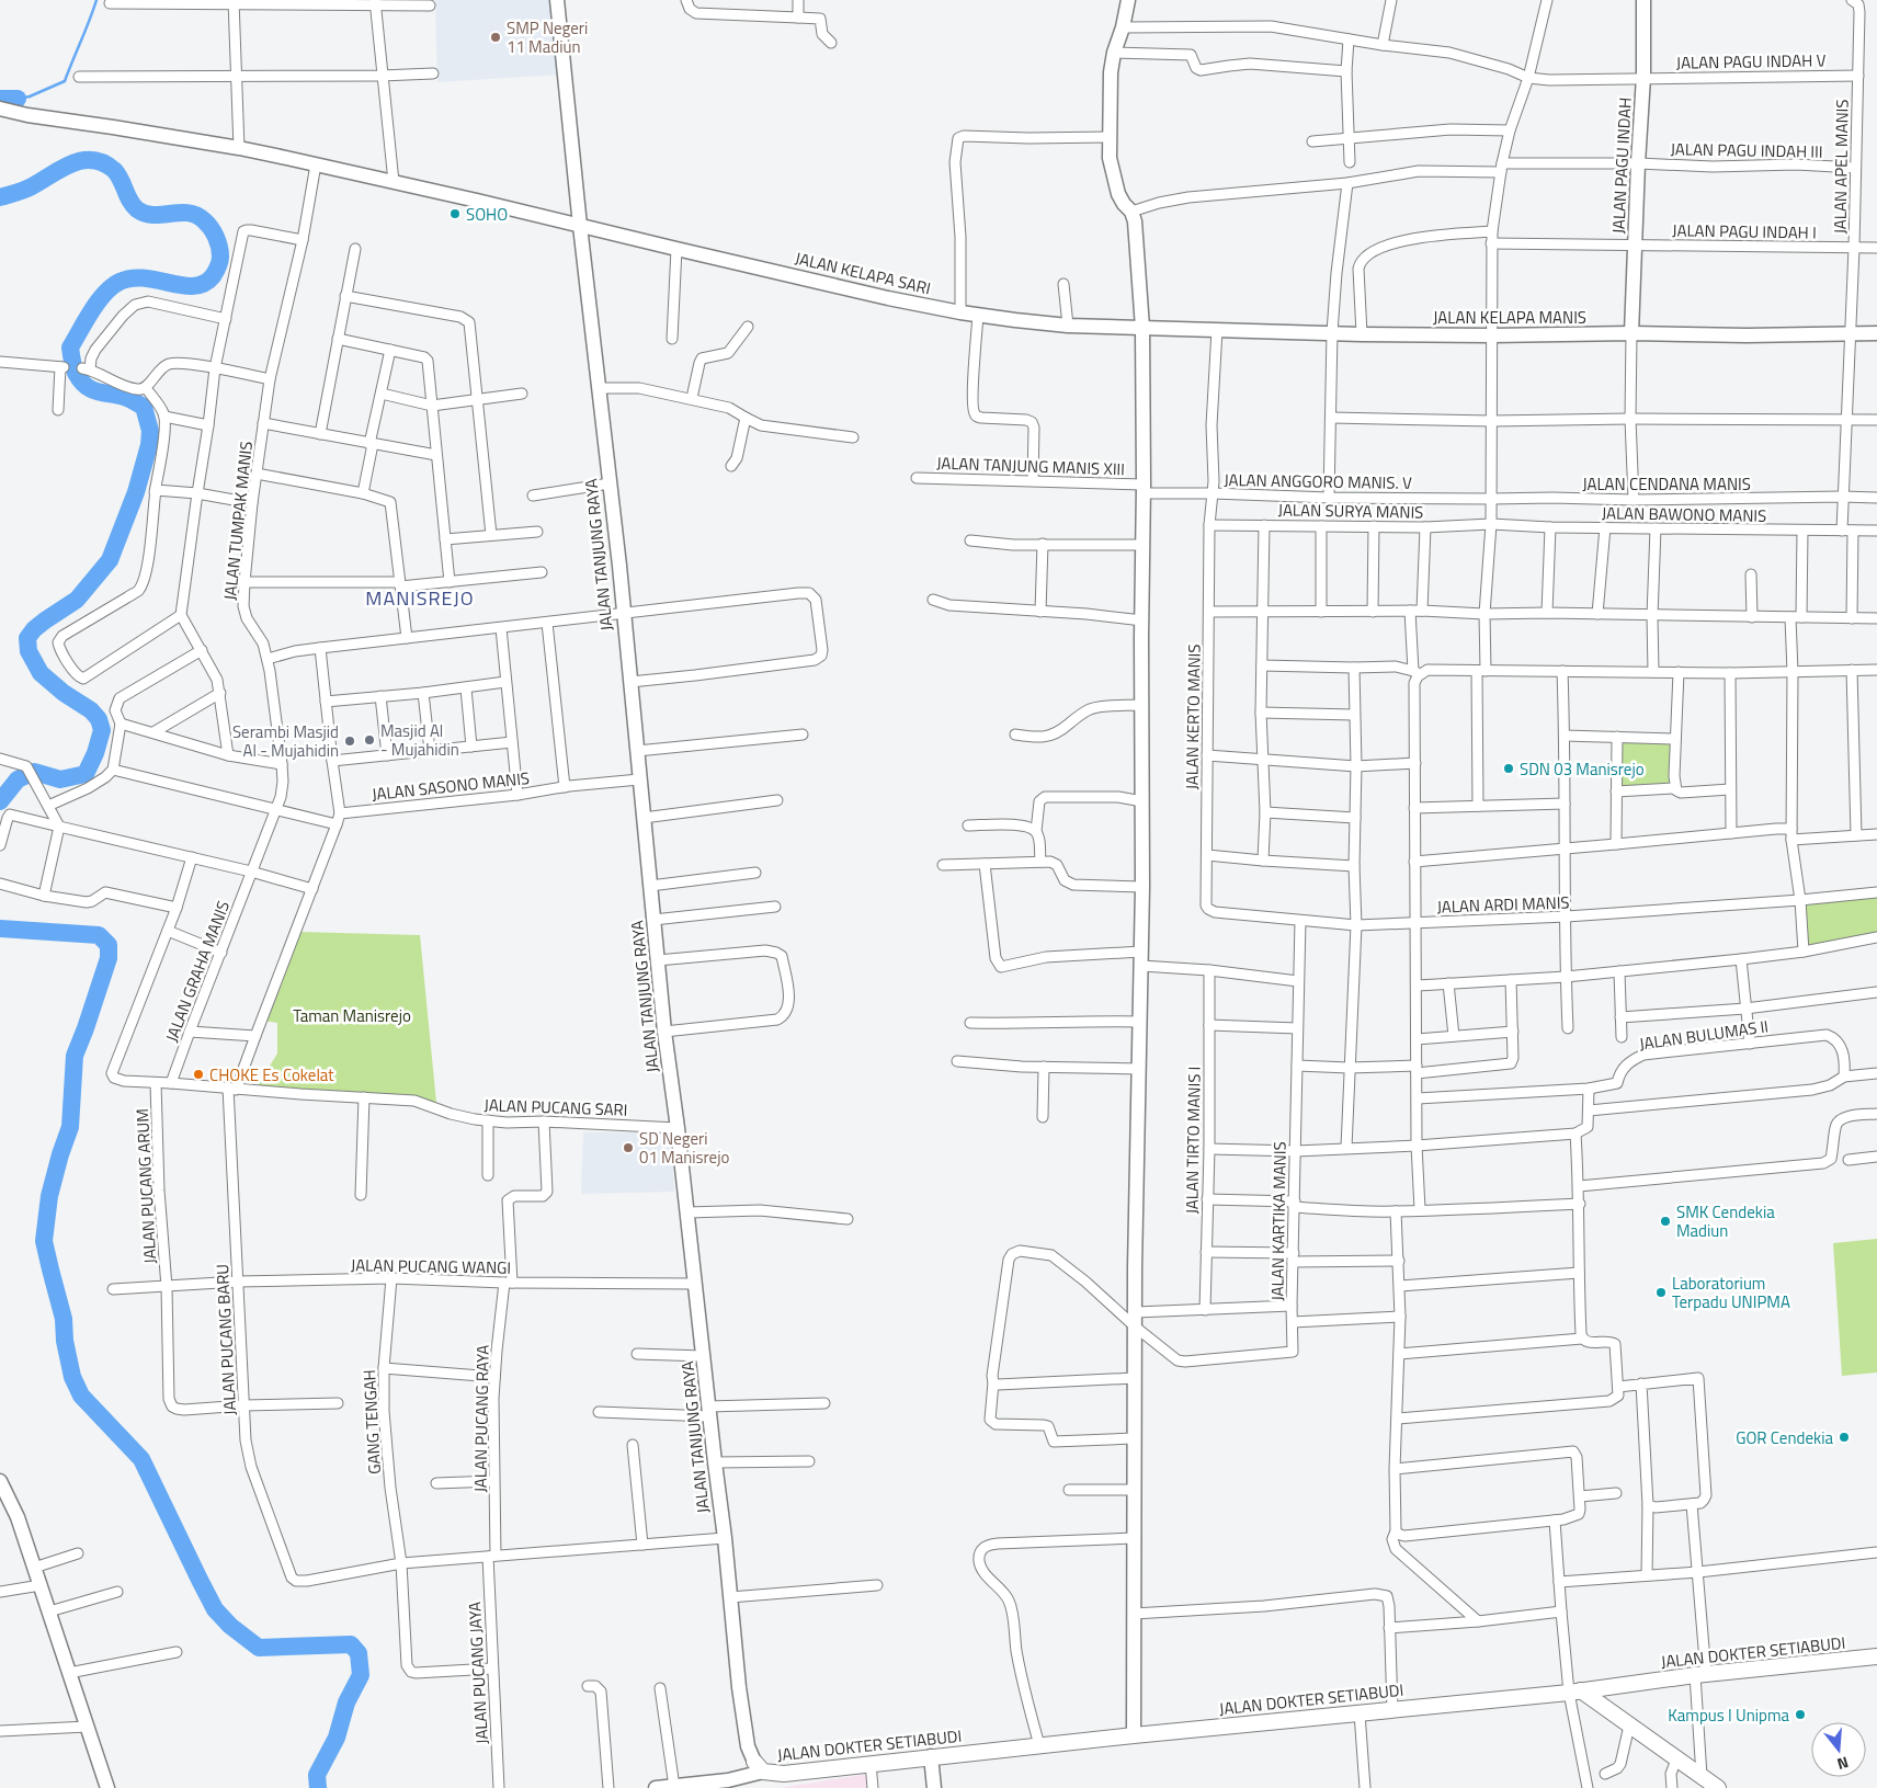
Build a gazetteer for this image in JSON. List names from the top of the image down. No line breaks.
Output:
{"streets":{"main road":["JALAN PAGU INDAH","JALAN KELAPA SARI","JALAN KELAPA MANIS","JALAN TANJUNG RAYA","JALAN DOKTER SETIABUDI"],"street":["JALAN PAGU INDAH V","JALAN PAGU INDAH III","JALAN APEL MANIS","JALAN PAGU INDAH I","JALAN TANJUNG MANIS XIII","JALAN ANGGORO MANIS. V","JALAN CENDANA MANIS","JALAN SURYA MANIS","JALAN BAWONO MANIS","JALAN TUMPAK MANIS","JALAN KERTO MANIS","JALAN SASONO MANIS","JALAN ARDI MANIS","JALAN GRAHA MANIS","JALAN BULUMAS II","JALAN PUCANG SARI","JALAN TIRTO MANIS I","JALAN PUCANG ARUM","JALAN KARTIKA MANIS","JALAN PUCANG WANGI","JALAN PUCANG BARU","JALAN PUCANG RAYA","GANG TENGAH","JALAN PUCANG JAYA"]},"crossings":[["JALAN PAGU INDAH V","JALAN PAGU INDAH"],["JALAN PAGU INDAH V","JALAN APEL MANIS"],["JALAN PAGU INDAH III","JALAN PAGU INDAH"],["JALAN PAGU INDAH III","JALAN APEL MANIS"],["JALAN PAGU INDAH","JALAN PAGU INDAH I"],["JALAN PAGU INDAH","JALAN KELAPA MANIS"],["JALAN APEL MANIS","JALAN PAGU INDAH I"],["JALAN APEL MANIS","JALAN KELAPA MANIS"],["JALAN APEL MANIS","JALAN CENDANA MANIS"],["JALAN APEL MANIS","JALAN BAWONO MANIS"],["JALAN KELAPA SARI","JALAN KELAPA MANIS"],["JALAN KELAPA SARI","JALAN TUMPAK MANIS"],["JALAN KELAPA SARI","JALAN TANJUNG RAYA"],["JALAN KELAPA MANIS","JALAN KERTO MANIS"],["JALAN TANJUNG MANIS XIII","JALAN ANGGORO MANIS. V"],["JALAN ANGGORO MANIS. V","JALAN CENDANA MANIS"],["JALAN ANGGORO MANIS. V","JALAN KERTO MANIS"],["JALAN SURYA MANIS","JALAN BAWONO MANIS"],["JALAN SURYA MANIS","JALAN KERTO MANIS"],["JALAN TUMPAK MANIS","JALAN GRAHA MANIS"],["JALAN TANJUNG RAYA","JALAN SASONO MANIS"],["JALAN TANJUNG RAYA","JALAN PUCANG SARI"],["JALAN TANJUNG RAYA","JALAN PUCANG WANGI"],["JALAN TANJUNG RAYA","JALAN DOKTER SETIABUDI"],["JALAN KERTO MANIS","JALAN ARDI MANIS"],["JALAN ARDI MANIS","JALAN KARTIKA MANIS"],["JALAN GRAHA MANIS","JALAN PUCANG SARI"],["JALAN PUCANG SARI","JALAN PUCANG ARUM"],["JALAN PUCANG SARI","JALAN PUCANG BARU"],["JALAN PUCANG SARI","JALAN PUCANG RAYA"],["JALAN PUCANG ARUM","JALAN PUCANG WANGI"],["JALAN PUCANG ARUM","JALAN PUCANG BARU"],["JALAN PUCANG WANGI","JALAN PUCANG BARU"],["JALAN PUCANG WANGI","JALAN PUCANG RAYA"],["JALAN PUCANG WANGI","GANG TENGAH"],["JALAN PUCANG BARU","GANG TENGAH"],["JALAN PUCANG RAYA","JALAN PUCANG JAYA"],["GANG TENGAH","JALAN PUCANG JAYA"]],"districts":["MANISREJO"],"parks":["Taman Manisrejo"],"places":["SMP Negeri 11 Madiun","SOHO","Masjid Al - Mujahidin","Serambi Masjid Al - Mujahidin","SDN 03 Manisrejo","CHOKE Es Cokelat","SD Negeri 01 Manisrejo","SMK Cendekia Madiun","Laboratorium Terpadu UNIPMA","GOR Cendekia","Kampus I Unipma"],"north":"bottom"}
